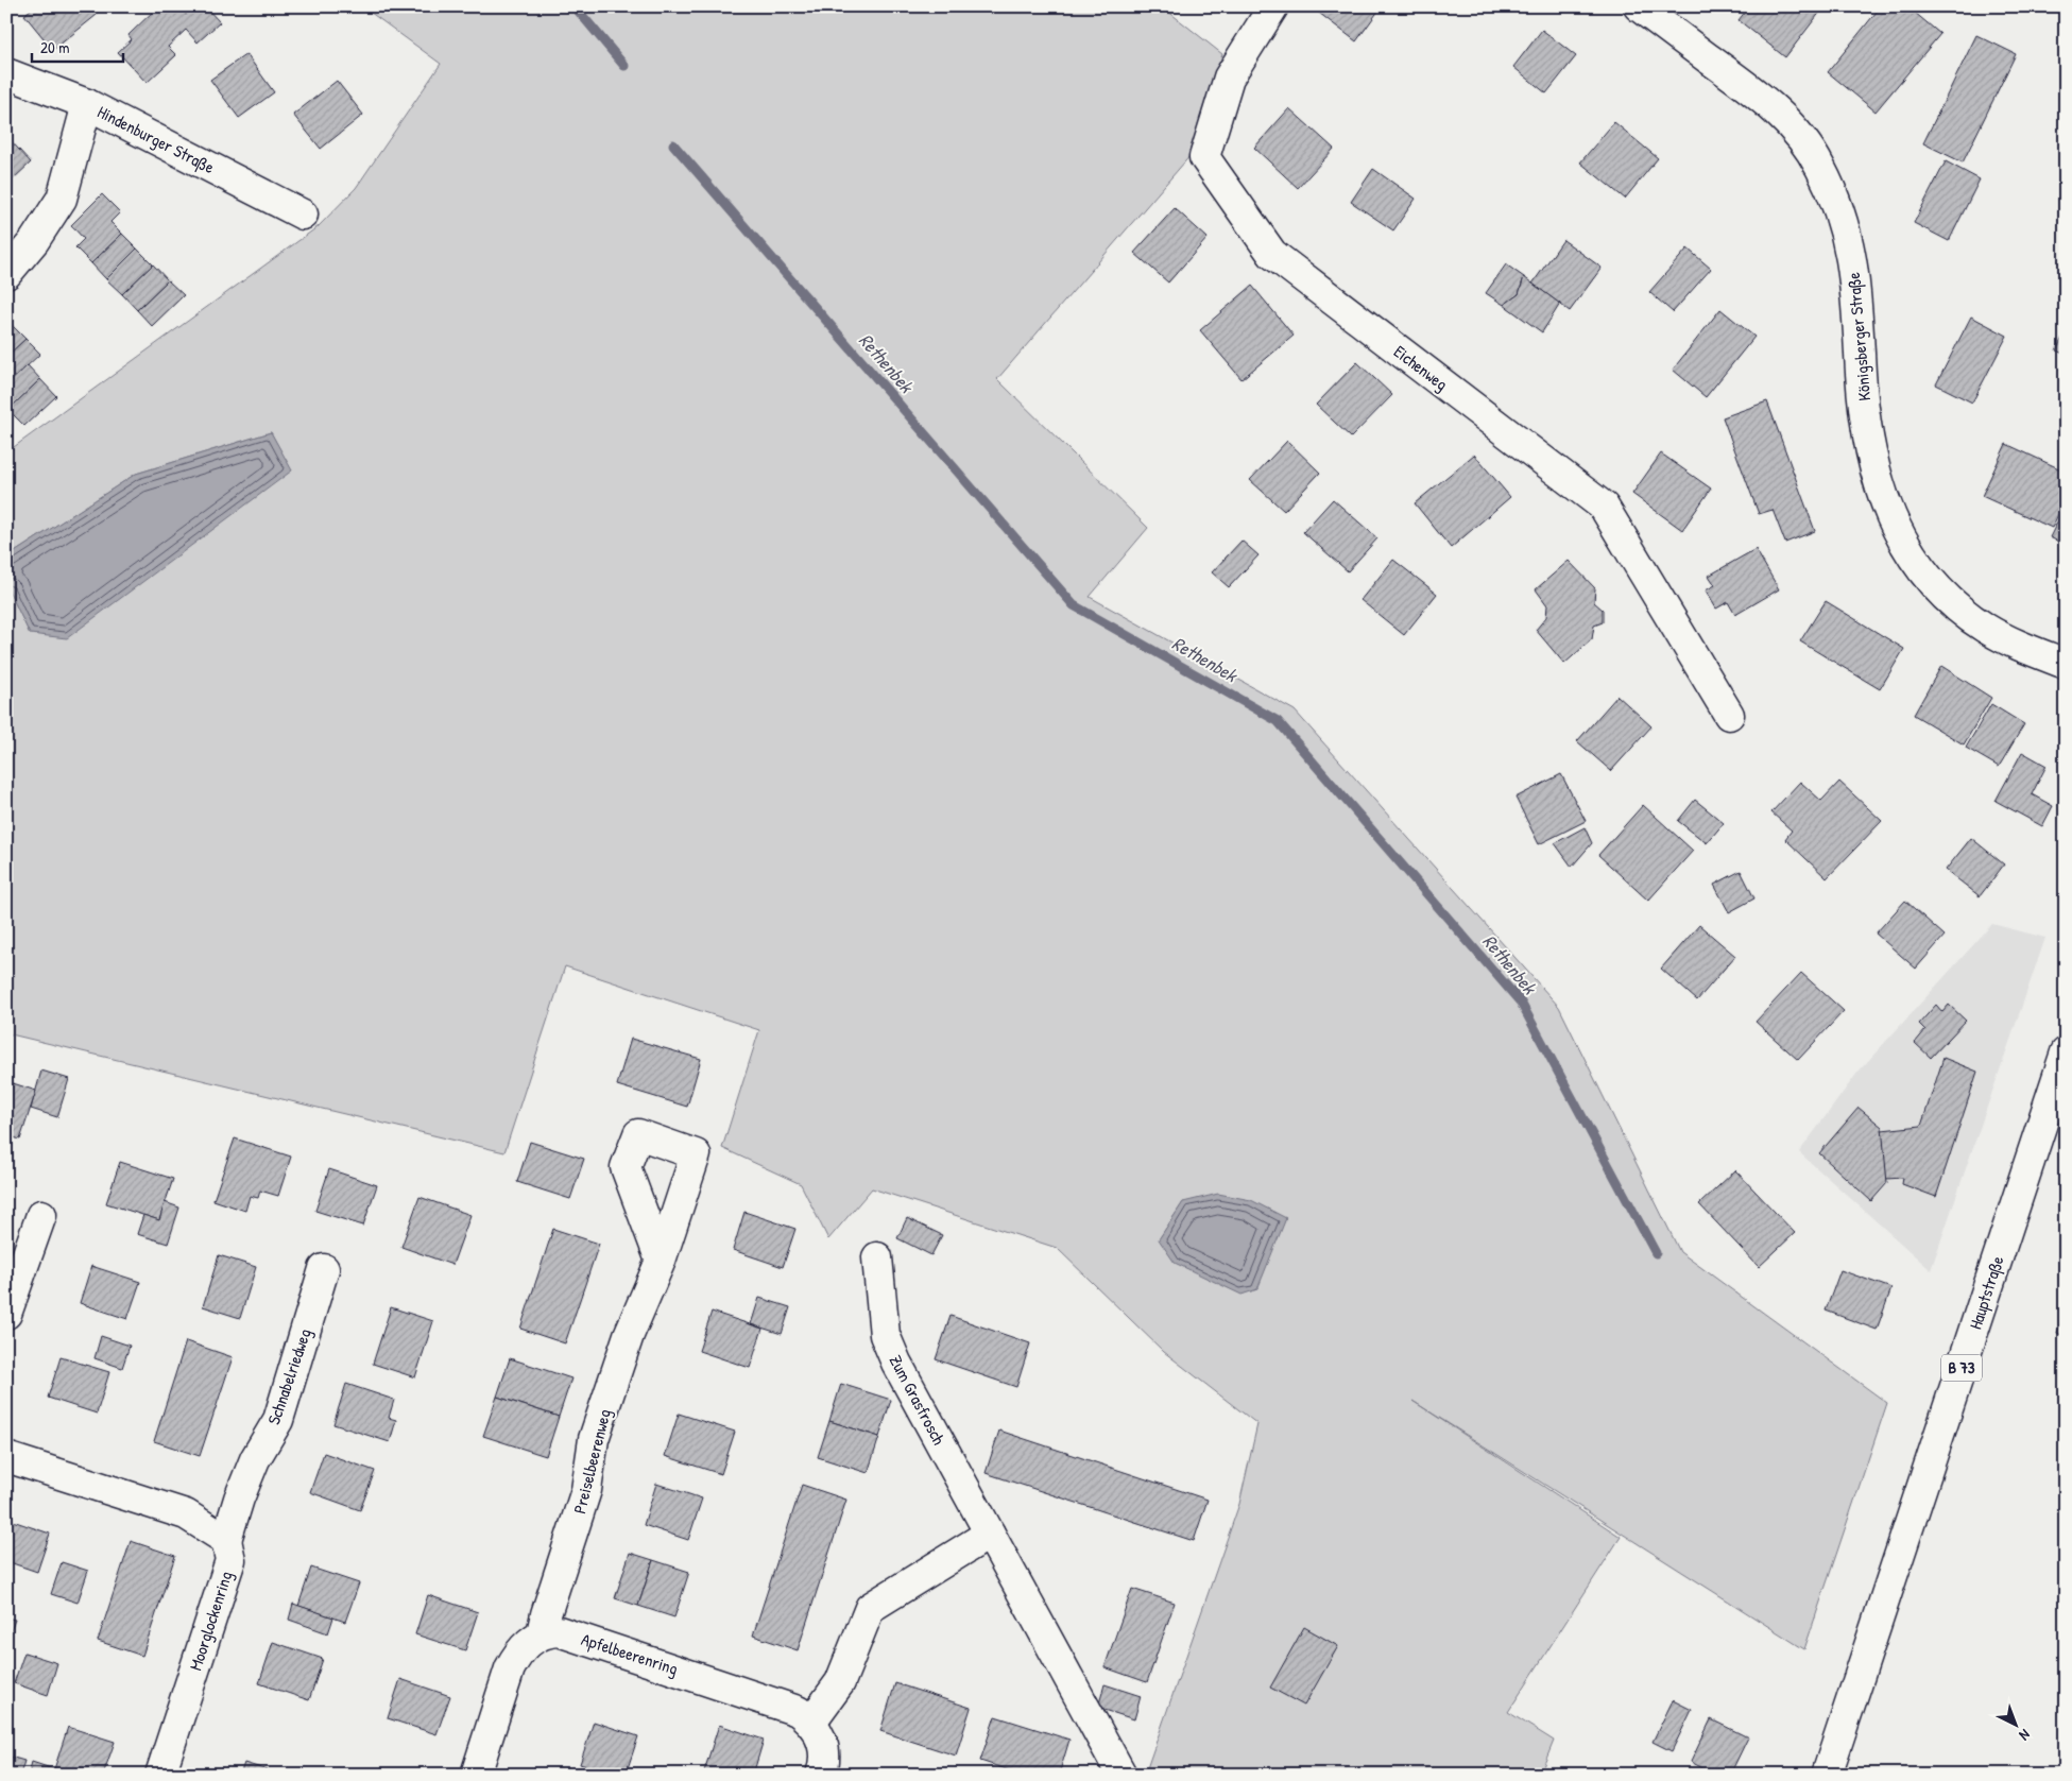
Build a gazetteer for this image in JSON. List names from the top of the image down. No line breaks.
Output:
{"streets":{"street":["Hindenburger Straße","Königsberger Straße","Eichenweg","Hauptstraße","B 73","Schnabelriedweg","Zum Grasfrosch","Preiselbeerenweg","Moorglockenring","Apfelbeerenring"]},"crossings":[["Schnabelriedweg","Moorglockenring"],["Preiselbeerenweg","Apfelbeerenring"]],"water":["Rethenbek"],"scale_bar":"20 m","north":"bottom right"}
